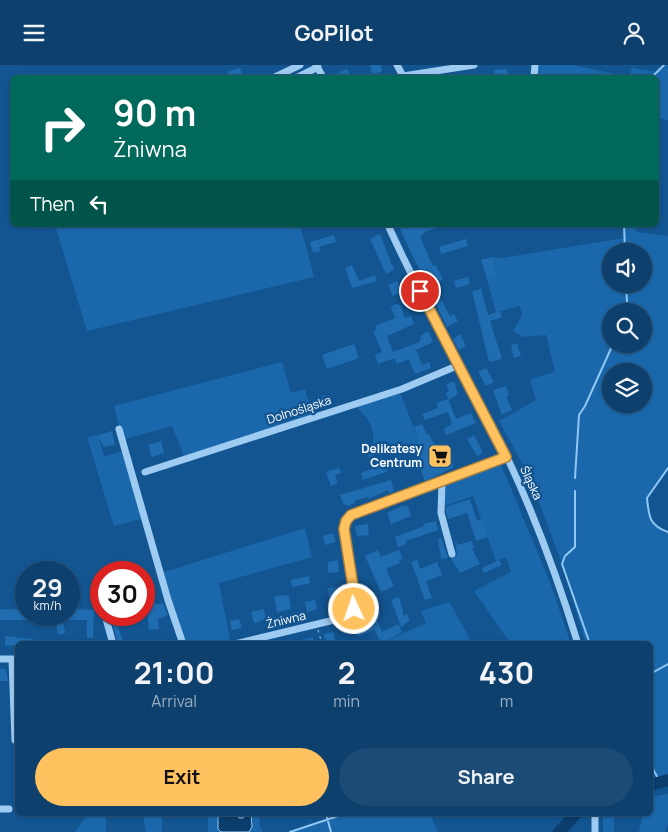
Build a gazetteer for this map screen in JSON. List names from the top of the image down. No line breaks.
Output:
{"streets":{"street":["Dolnośląska","Śląska","Żniwna"]},"crossings":[["Dolnośląska","Śląska"],["Śląska","Żniwna"]],"places":{"supermarket":["Delikatesy Centrum"]},"page":{"header":"GoPilot","turn":["90 m","Żniwna"],"then":"Then","speed":"29 km/h","limit":"30","eta":["21:00","Arrival","2","min","430","m"],"buttons":["Exit","Share"]}}
